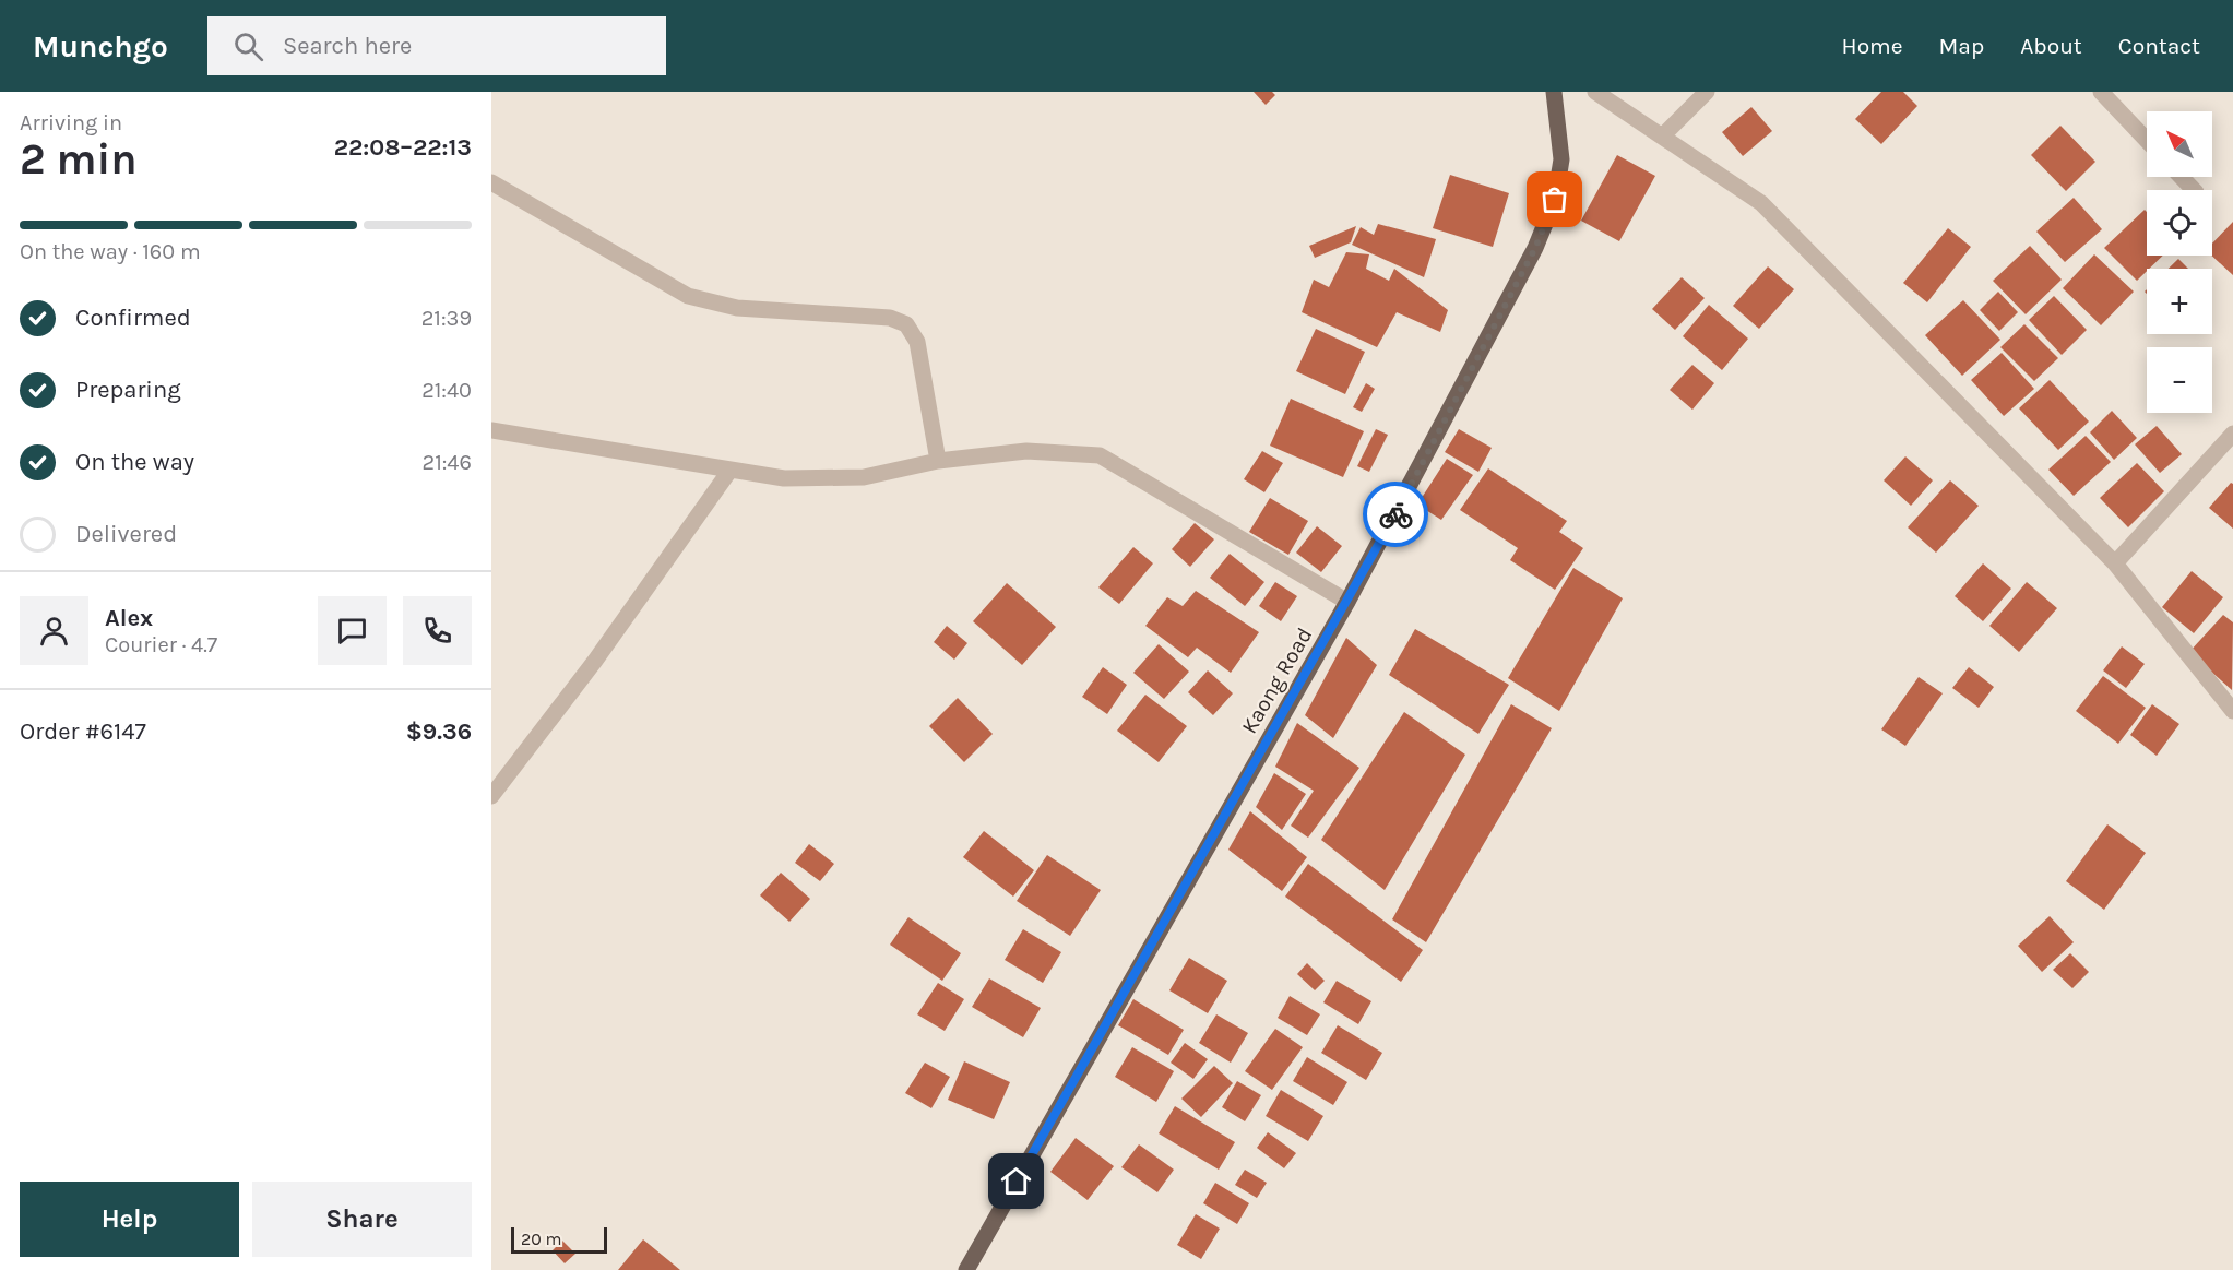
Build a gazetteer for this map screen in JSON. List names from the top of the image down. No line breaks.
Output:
{"streets":{"main road":["Kaong Road"]},"scale_bar":"20 m","north":"top left","page":{"header":"Munchgo","search":"Search here","nav":["Home","Map","About","Contact"],"heading":["2 min","Arriving in","22:08–22:13"],"panel":["Alex","Courier · 4.7","Order #6147","$9.36"],"map_buttons":["+","−"],"bar":"On the way · 160 m","list":[["Confirmed","21:39"],["Preparing","21:40"],["On the way","21:46"],"Delivered"],"buttons":["Help","Share"],"scale":"20 m"}}
